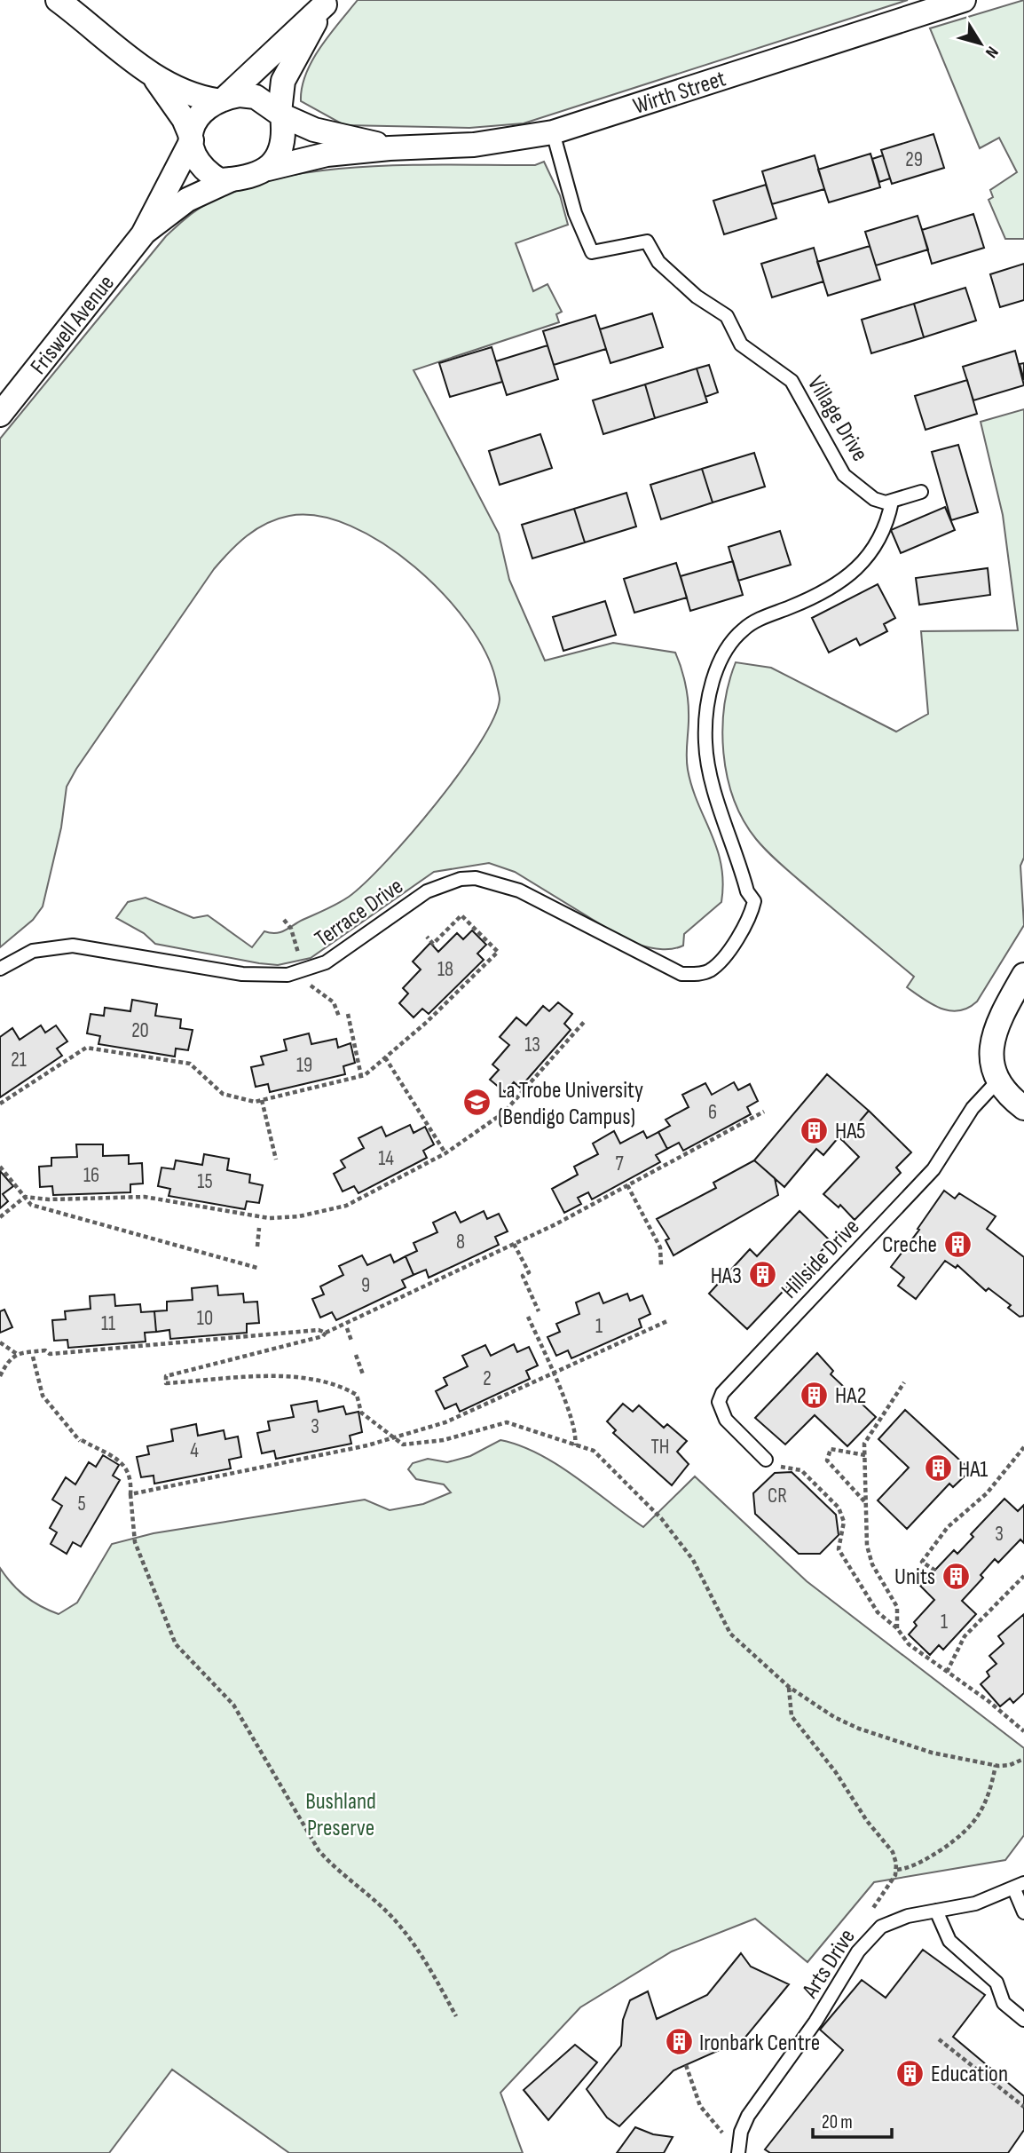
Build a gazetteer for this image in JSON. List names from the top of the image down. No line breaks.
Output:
{"streets":{"street":["Wirth Street","Friswell Avenue"],"lane":["Village Drive","Terrace Drive","Hillside Drive","Arts Drive"]},"crossings":[["Wirth Street","Friswell Avenue"],["Wirth Street","Village Drive"],["Village Drive","Terrace Drive"]],"parks":["Bushland Preserve"],"places":{"school or university":["La Trobe University (Bendigo Campus)"],"building":["HA5","Creche","HA3","HA2","HA1","Units","Ironbark Centre","Education"]},"house_numbers":["29","18","20","13","21","19","6","14","7","16","15","8","9","10","11","1","2","3","TH","4","CR","5","3","1"],"scale_bar":"20 m","north":"bottom right"}
